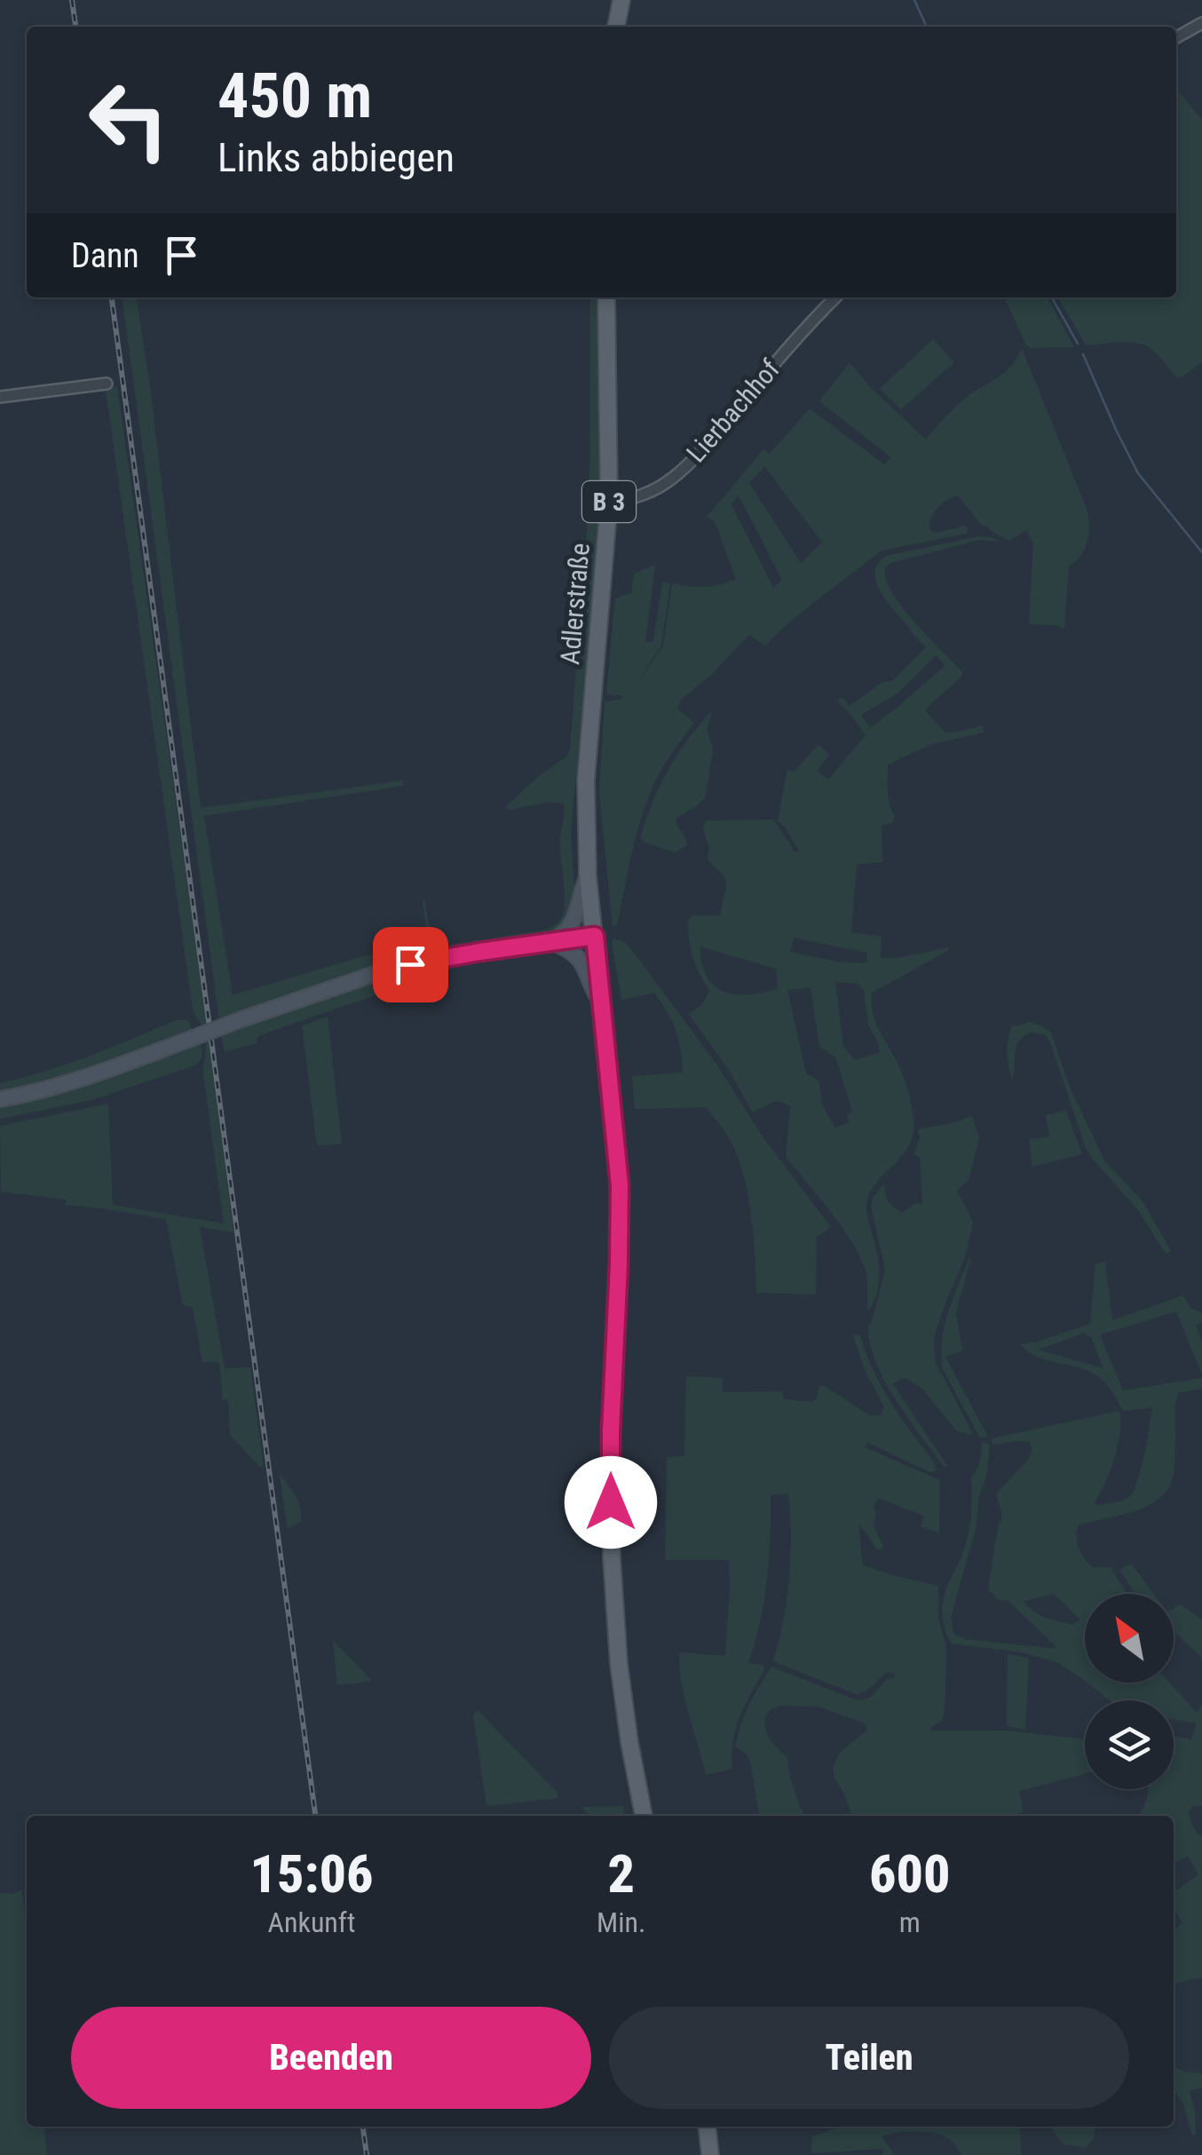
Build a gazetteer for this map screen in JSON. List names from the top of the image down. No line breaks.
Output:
{"streets":{"main road":["B 3","Adlerstraße"],"street":["Lierbachhof"]},"crossings":[["Lierbachhof","Adlerstraße"],["B 3","Adlerstraße"]],"north":"top left","page":{"turn":["450 m","Links abbiegen"],"then":"Dann","eta":["15:06","Ankunft","2","Min.","600","m"],"buttons":["Beenden","Teilen"]}}
